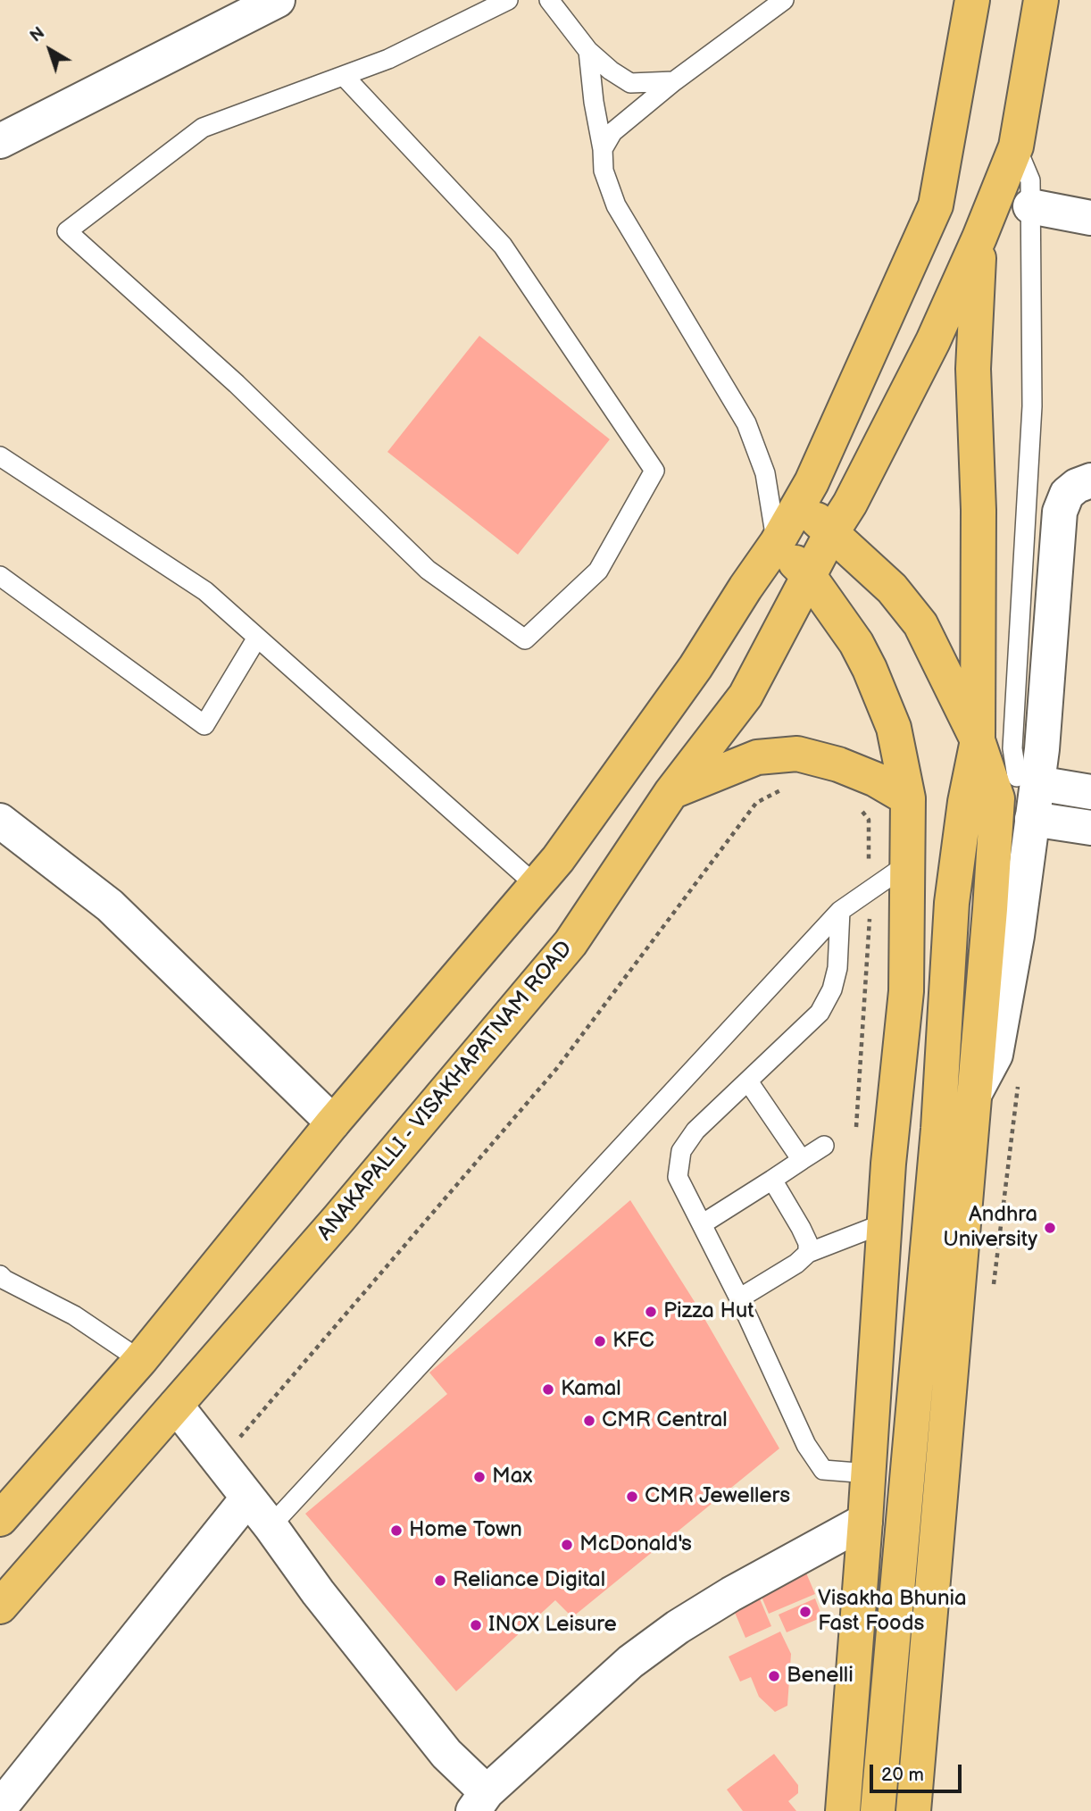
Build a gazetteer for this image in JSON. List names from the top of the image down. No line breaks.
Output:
{"streets":{"main road":["ANAKAPALLI - VISAKHAPATNAM ROAD"]},"places":["Andhra University","Pizza Hut","KFC","Kamal","CMR Central","Max","CMR Jewellers","Home Town","McDonald's","Reliance Digital","Visakha Bhunia Fast Foods","INOX Leisure","Benelli"],"scale_bar":"20 m","north":"top left"}
